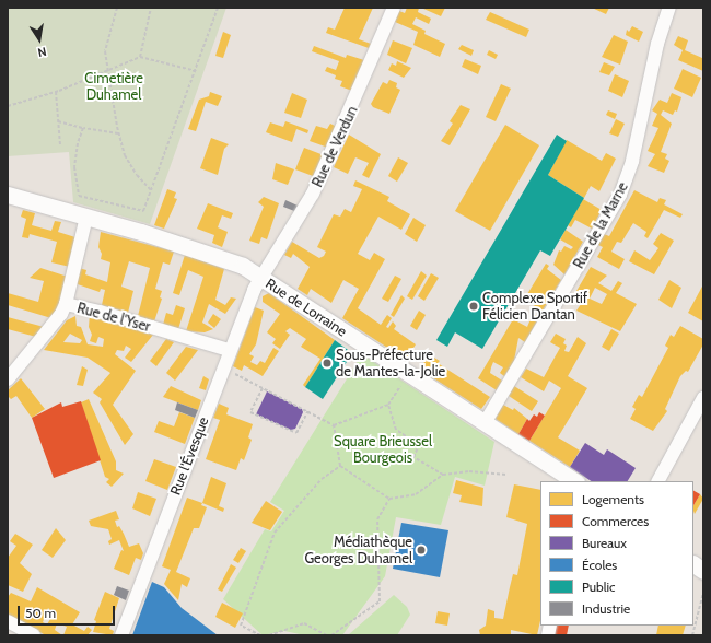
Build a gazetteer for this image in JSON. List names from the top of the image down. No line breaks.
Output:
{"streets":{"street":["Rue de Verdun","Rue de la Marne","Rue de Lorraine","Rue de l'Yser","Rue l'Évesque"]},"crossings":[["Rue de Verdun","Rue de Lorraine"],["Rue de Verdun","Rue l'Évesque"],["Rue de la Marne","Rue de Lorraine"],["Rue de Lorraine","Rue l'Évesque"],["Rue de l'Yser","Rue l'Évesque"]],"parks":["Cimetière Duhamel","Square Brieussel Bourgeois"],"places":["Complexe Sportif Félicien Dantan","Sous-Préfecture de Mantes-la-Jolie","Médiathèque Georges Duhamel"],"legend":["Logements","Commerces","Bureaux","Écoles","Public","Industrie"],"scale_bar":"50 m","north":"bottom"}
